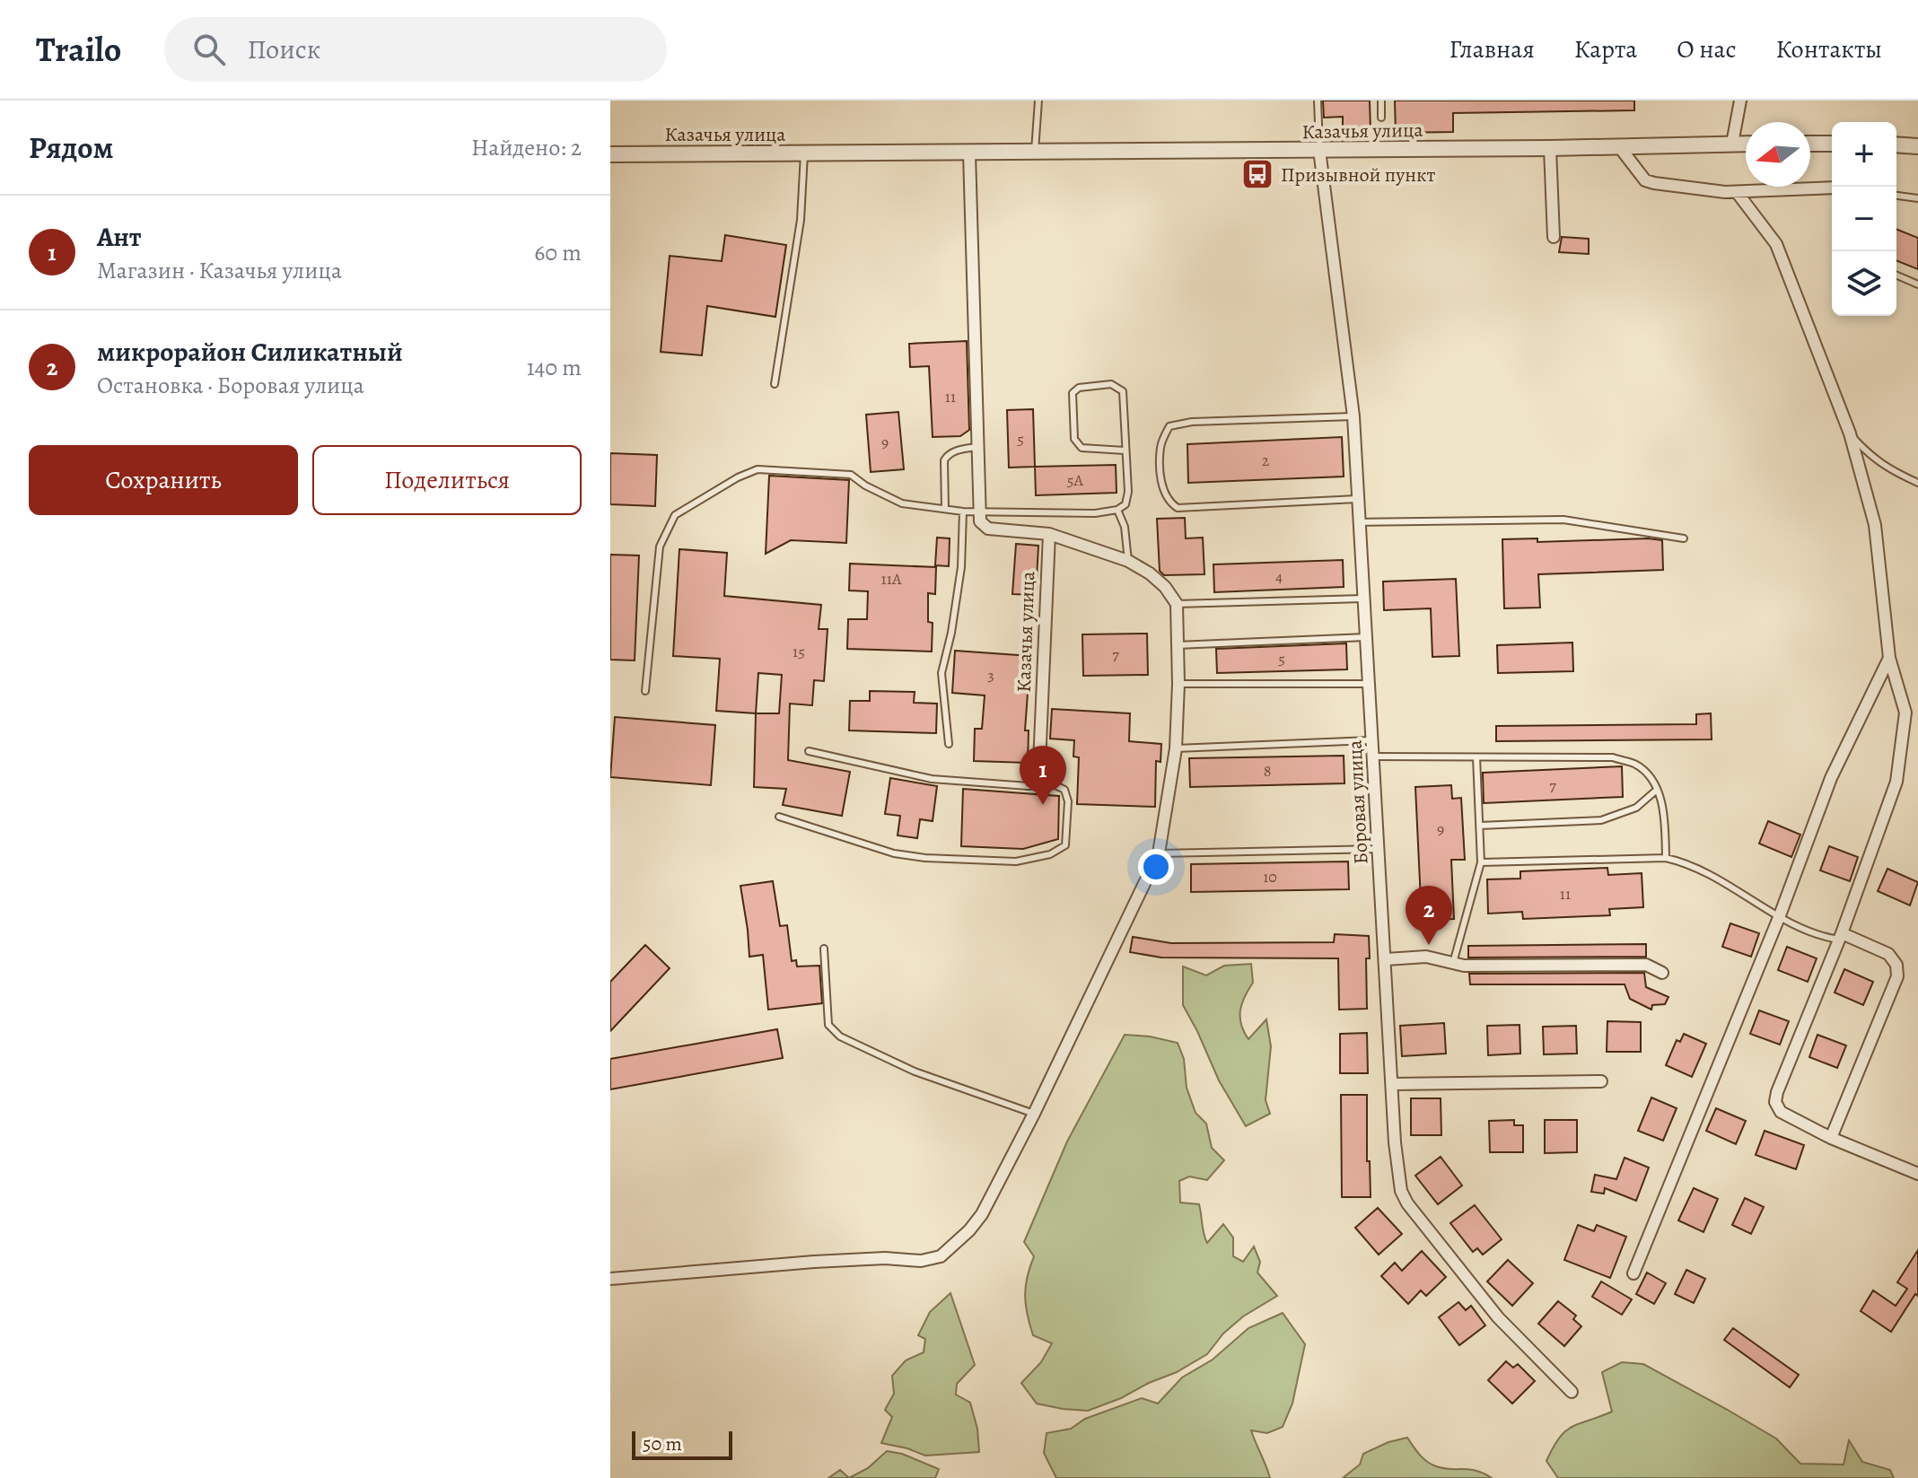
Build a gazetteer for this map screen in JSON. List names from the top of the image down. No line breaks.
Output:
{"streets":{"street":["Казачья улица","Боровая улица"]},"crossings":[["Казачья улица","Боровая улица"]],"places":{"bus stop":["Призывной пункт"]},"house_numbers":["11","5","9","2","5А","4","11А","15","7","5","3","8","7","9","10","11"],"scale_bar":"50 m","north":"left","page":{"header":"Trailo","search":"Поиск","nav":["Главная","Карта","О нас","Контакты"],"heading":["Рядом","Найдено: 2"],"map_buttons":["+","−"],"list":[{"mark":"1","name":"Ант","note":"Магазин · Казачья улица","value":"60 m"},{"mark":"2","name":"микрорайон Силикатный","note":"Остановка · Боровая улица","value":"140 m"}],"buttons":["Сохранить","Поделиться"],"pins":["1","2"],"scale":"50 m"}}
